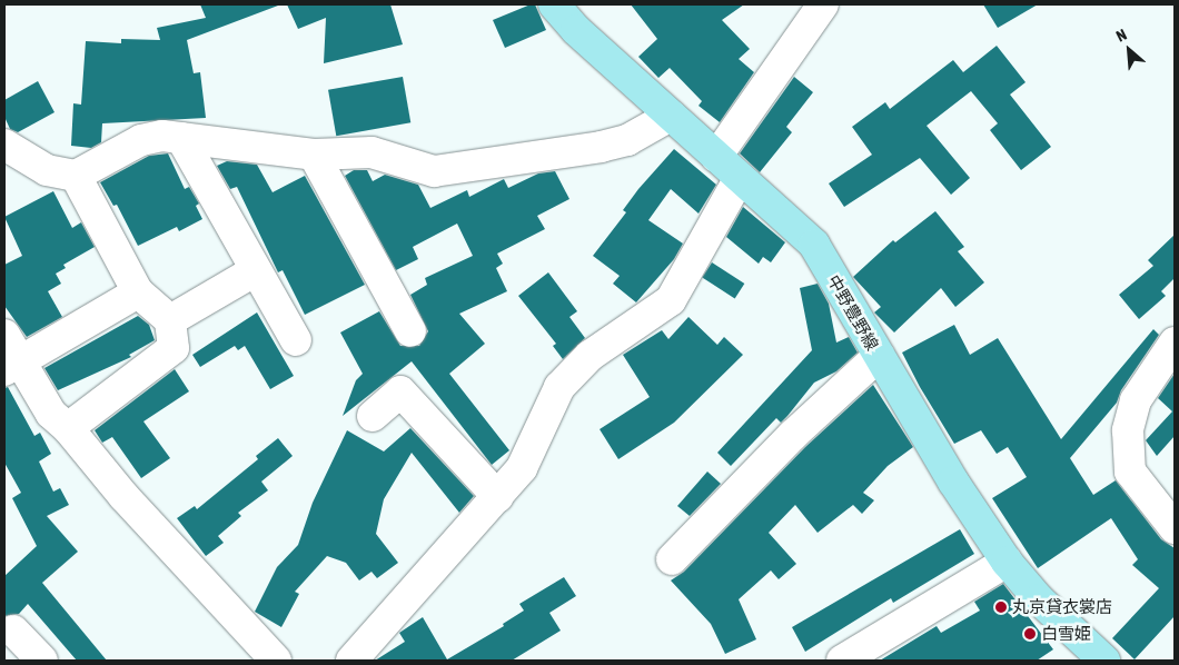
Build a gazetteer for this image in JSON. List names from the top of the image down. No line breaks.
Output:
{"streets":{"main road":["中野豊野線"]},"places":["丸京貸衣裳店","白雪姫"],"north":"top left"}
